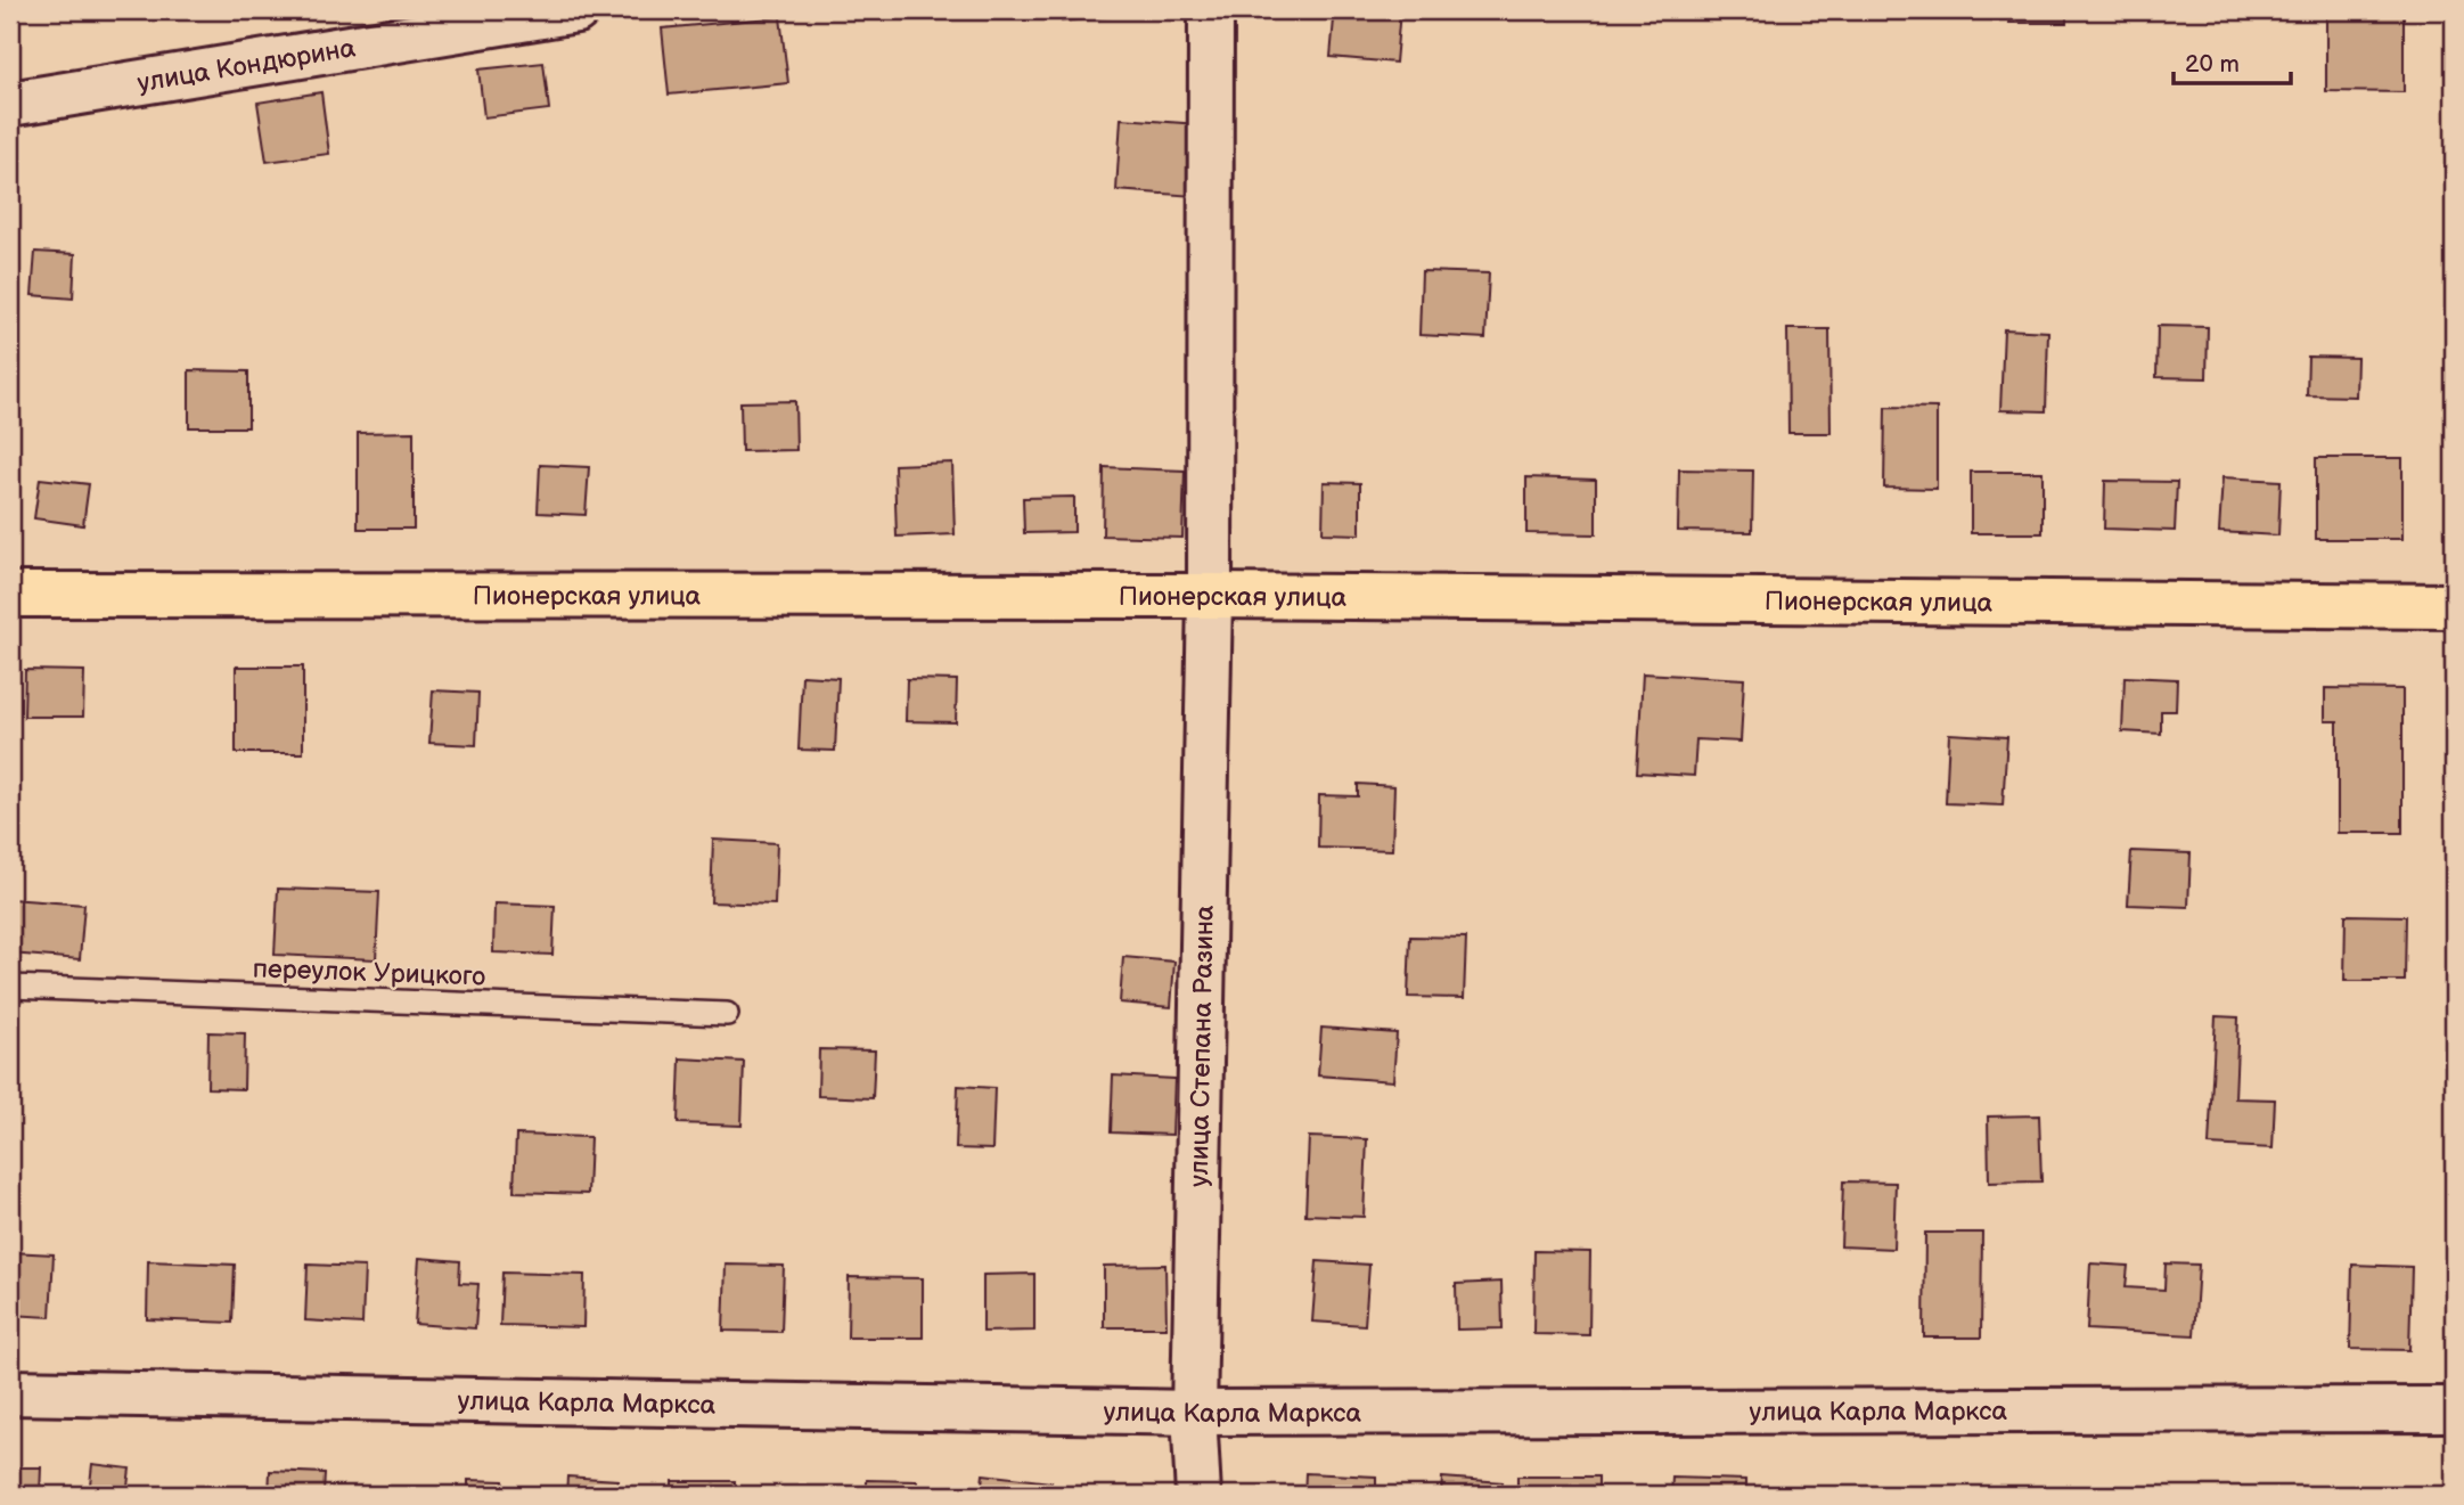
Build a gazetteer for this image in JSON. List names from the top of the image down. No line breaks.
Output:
{"streets":{"main road":["Пионерская улица"],"street":["улица Кондюрина","улица Степана Разина","улица Карла Маркса"],"lane":["переулок Урицкого"]},"crossings":[["Пионерская улица","улица Степана Разина"],["улица Степана Разина","улица Карла Маркса"]],"scale_bar":"20 m"}
